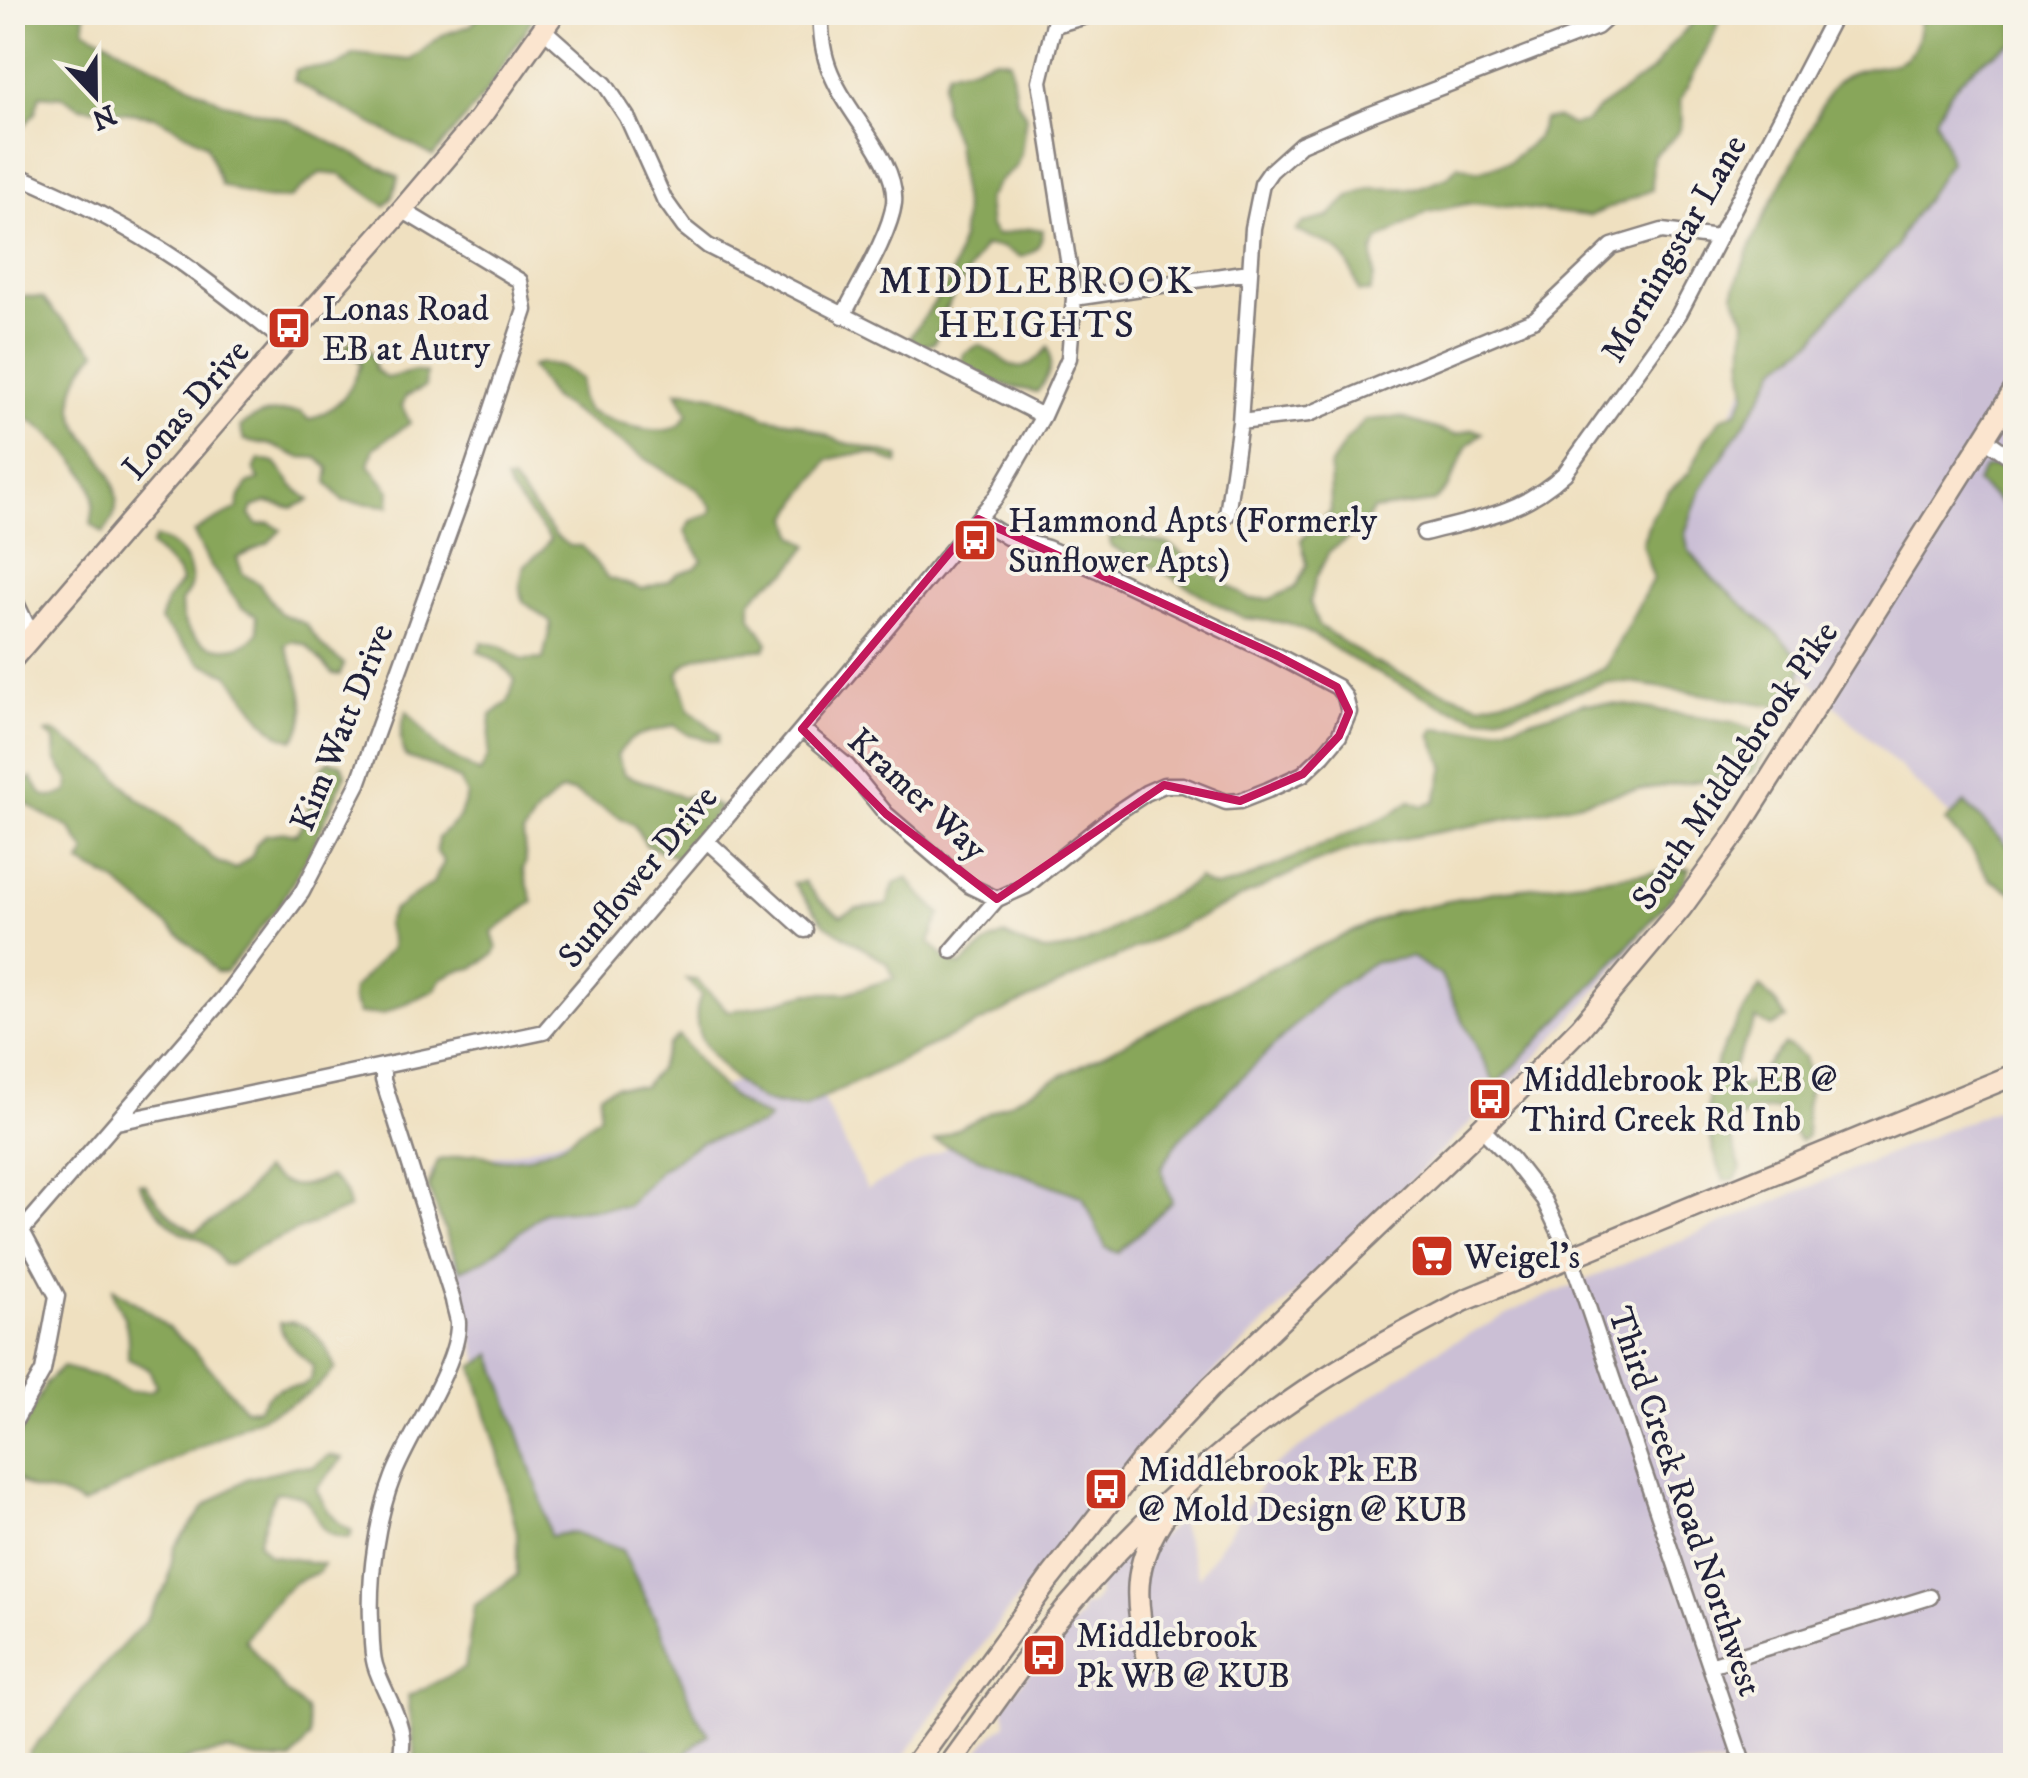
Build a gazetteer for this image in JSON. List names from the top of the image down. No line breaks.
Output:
{"streets":{"main road":["Lonas Drive","South Middlebrook Pike"],"street":["Morningstar Lane","Kim Watt Drive","Kramer Way","Sunflower Drive","Third Creek Road Northwest"]},"crossings":[["Lonas Drive","Kim Watt Drive"],["Kim Watt Drive","Sunflower Drive"],["South Middlebrook Pike","Third Creek Road Northwest"],["Kramer Way","Sunflower Drive"]],"districts":["MIDDLEBROOK HEIGHTS"],"places":{"bus stop":["Lonas Road EB at Autry","Hammond Apts (Formerly Sunflower Apts)","Middlebrook Pk EB @ Third Creek Rd Inb","Middlebrook Pk EB @ Mold Design @ KUB","Middlebrook Pk WB @ KUB"],"supermarket":["Weigel's"]},"north":"bottom"}
